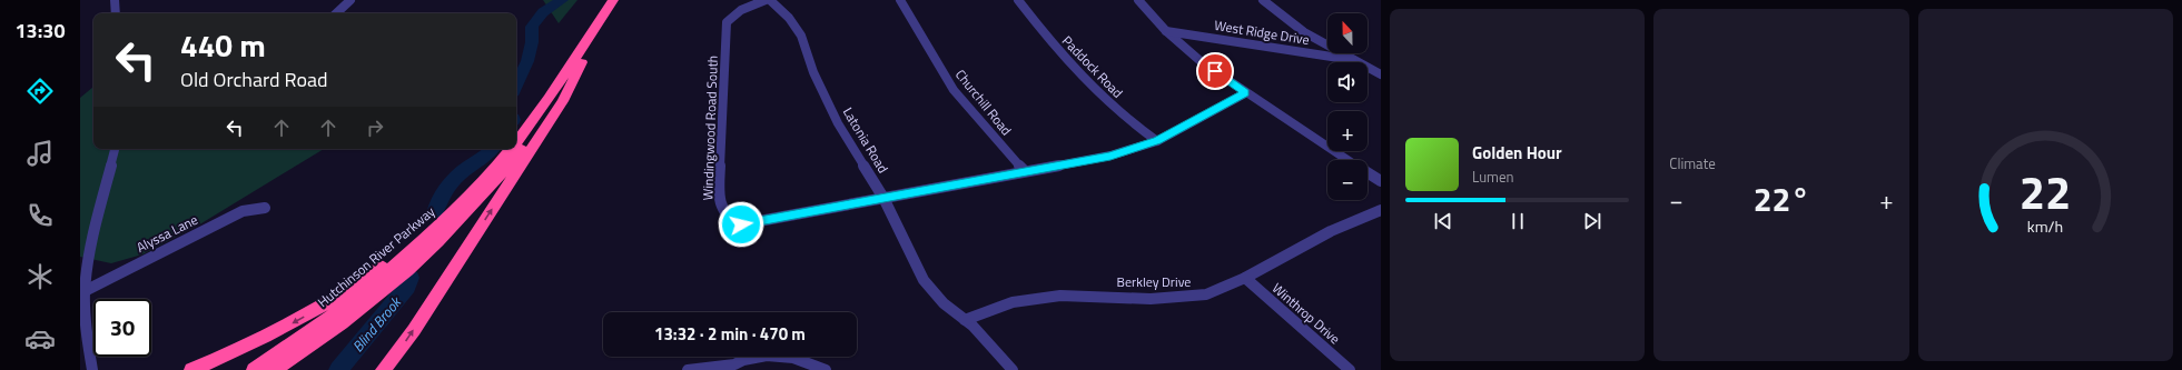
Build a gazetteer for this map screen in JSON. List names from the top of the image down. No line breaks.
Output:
{"streets":{"highway":["Hutchinson River Parkway"],"street":["West Ridge Drive","Paddock Road","Churchill Road","Windingwood Road South","Latonia Road","Alyssa Lane","Berkley Drive","Winthrop Drive"]},"crossings":[["Paddock Road","Windingwood Road South"],["Churchill Road","Windingwood Road South"],["Windingwood Road South","Latonia Road"],["Latonia Road","Berkley Drive"],["Berkley Drive","Winthrop Drive"]],"water":["Blind Brook"],"north":"top","page":{"tabs":"13:30","tile":"Climate","map_buttons":["+","−"],"turn":["440 m","Old Orchard Road"],"song":["Golden Hour","Lumen"],"heat":["−","22°","+"],"limit":"30","trip":"13:32 · 2 min · 470 m","gauge":["22","km/h"]}}
